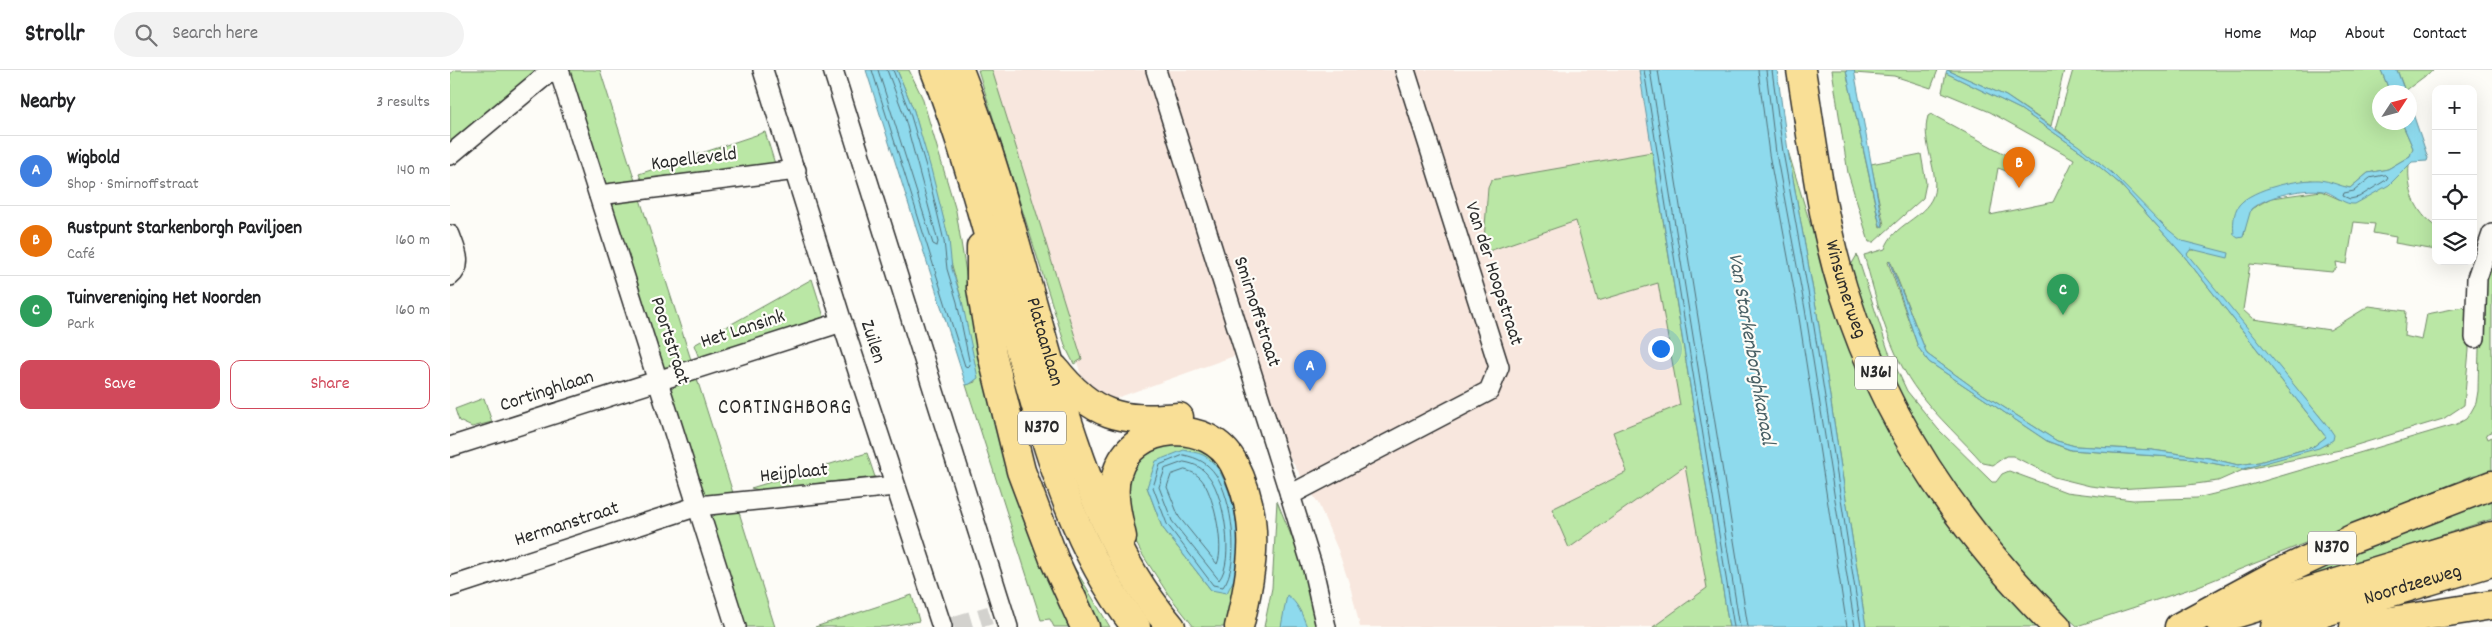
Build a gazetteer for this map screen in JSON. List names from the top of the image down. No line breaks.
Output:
{"streets":{"main road":["Winsumerweg","Plataanlaan","N361","N370","Noordzeeweg"],"street":["Kapelleveld","Van der Hoopstraat","Smirnoffstraat","Het Lansink","Poortstraat","Zuilen","Cortinghlaan","Heijplaat","Hermanstraat"]},"crossings":[["Kapelleveld","Poortstraat"],["Kapelleveld","Zuilen"],["Van der Hoopstraat","Smirnoffstraat"],["Het Lansink","Poortstraat"],["Het Lansink","Zuilen"],["Het Lansink","Cortinghlaan"],["Poortstraat","Cortinghlaan"],["Poortstraat","Heijplaat"],["Poortstraat","Hermanstraat"],["Zuilen","Heijplaat"],["Plataanlaan","N370"],["Heijplaat","Hermanstraat"]],"districts":["CORTINGHBORG"],"water":["Van Starkenborghkanaal"],"north":"top right","page":{"header":"Strollr","search":"Search here","nav":["Home","Map","About","Contact"],"heading":["Nearby","3 results"],"map_buttons":["+","−"],"list":[{"mark":"A","name":"Wigbold","note":"Shop · Smirnoffstraat","value":"140 m"},{"mark":"B","name":"Rustpunt Starkenborgh Paviljoen","note":"Café","value":"160 m"},{"mark":"C","name":"Tuinvereniging Het Noorden","note":"Park","value":"160 m"}],"pins":["B","C","A"],"buttons":["Save","Share"]}}
